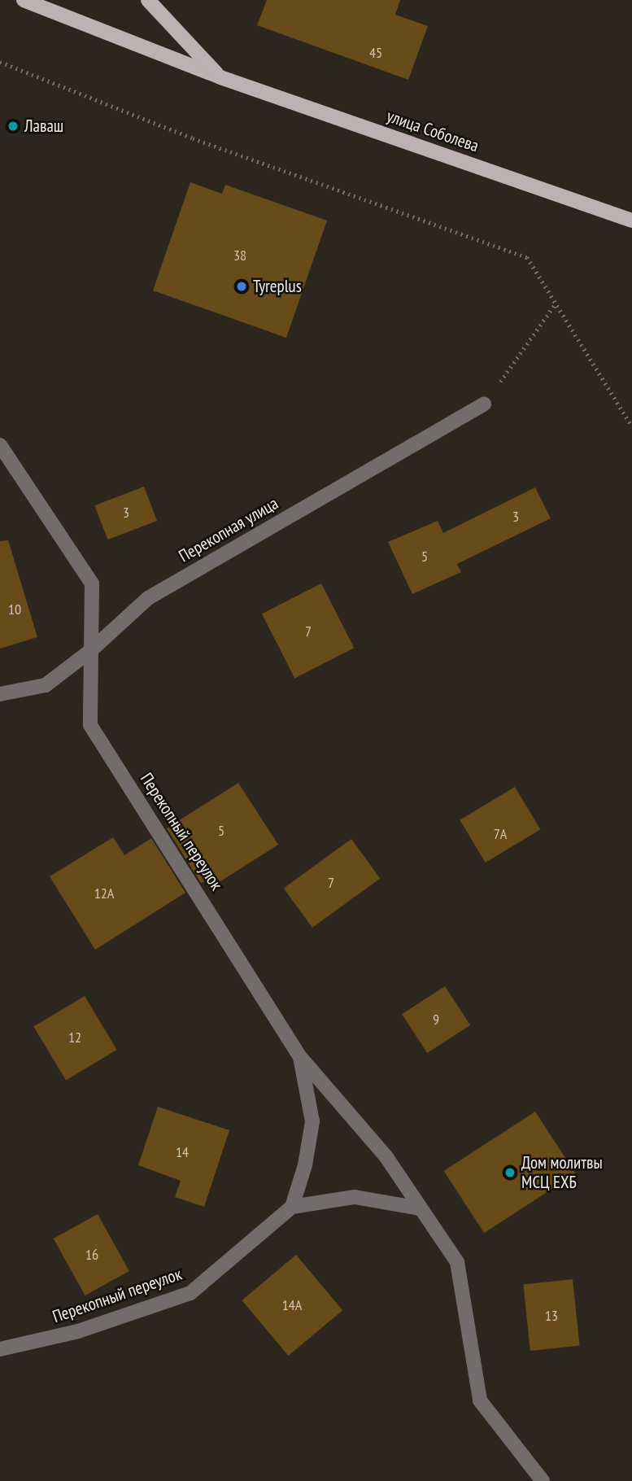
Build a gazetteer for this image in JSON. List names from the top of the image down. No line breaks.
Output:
{"streets":{"main road":["улица Соболева"],"street":["Перекопная улица","Перекопный переулок"]},"crossings":[["Перекопная улица","Перекопный переулок"]],"places":["Лаваш","Tyreplus","Дом молитвы МСЦ ЕХБ"],"house_numbers":["45","38","3","3","5","10","7","5","7А","7","12А","9","12","14","16","14А","13"]}
